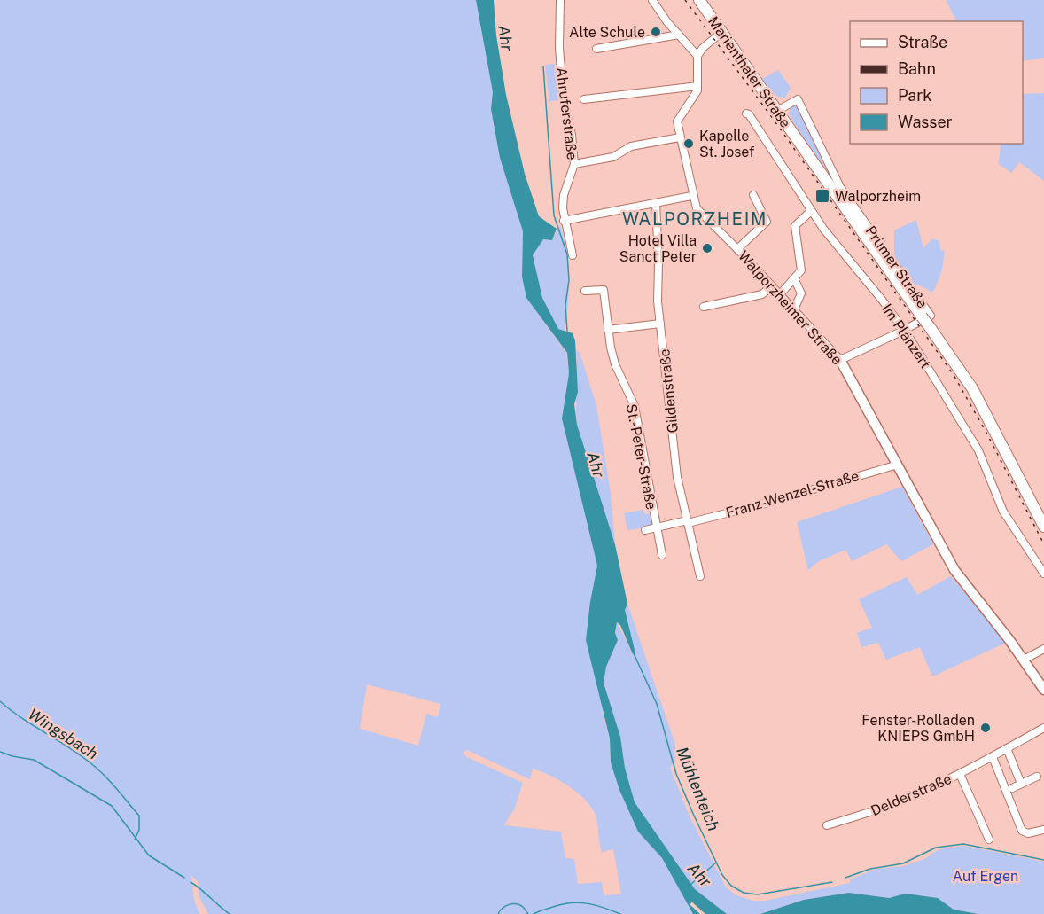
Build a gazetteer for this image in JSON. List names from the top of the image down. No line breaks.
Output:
{"streets":{"main road":["Marienthaler Straße"],"street":["Ahruferstraße","Prümer Straße","Walporzheimer Straße","Im Plänzert","Gildenstraße","St.-Peter-Straße","Franz-Wenzel-Straße","Delderstraße"]},"crossings":[["Marienthaler Straße","Prümer Straße"],["Walporzheimer Straße","Franz-Wenzel-Straße"],["Gildenstraße","Franz-Wenzel-Straße"],["St.-Peter-Straße","Franz-Wenzel-Straße"]],"districts":["WALPORZHEIM"],"water":["Ahr","Wingsbach","Mühlenteich"],"parks":["Auf Ergen"],"places":{"other":["Alte Schule","Kapelle St. Josef","Hotel Villa Sanct Peter","Fenster-Rolladen KNIEPS GmbH"],"transit":["Walporzheim"]},"legend":["Straße","Bahn","Park","Wasser"]}
